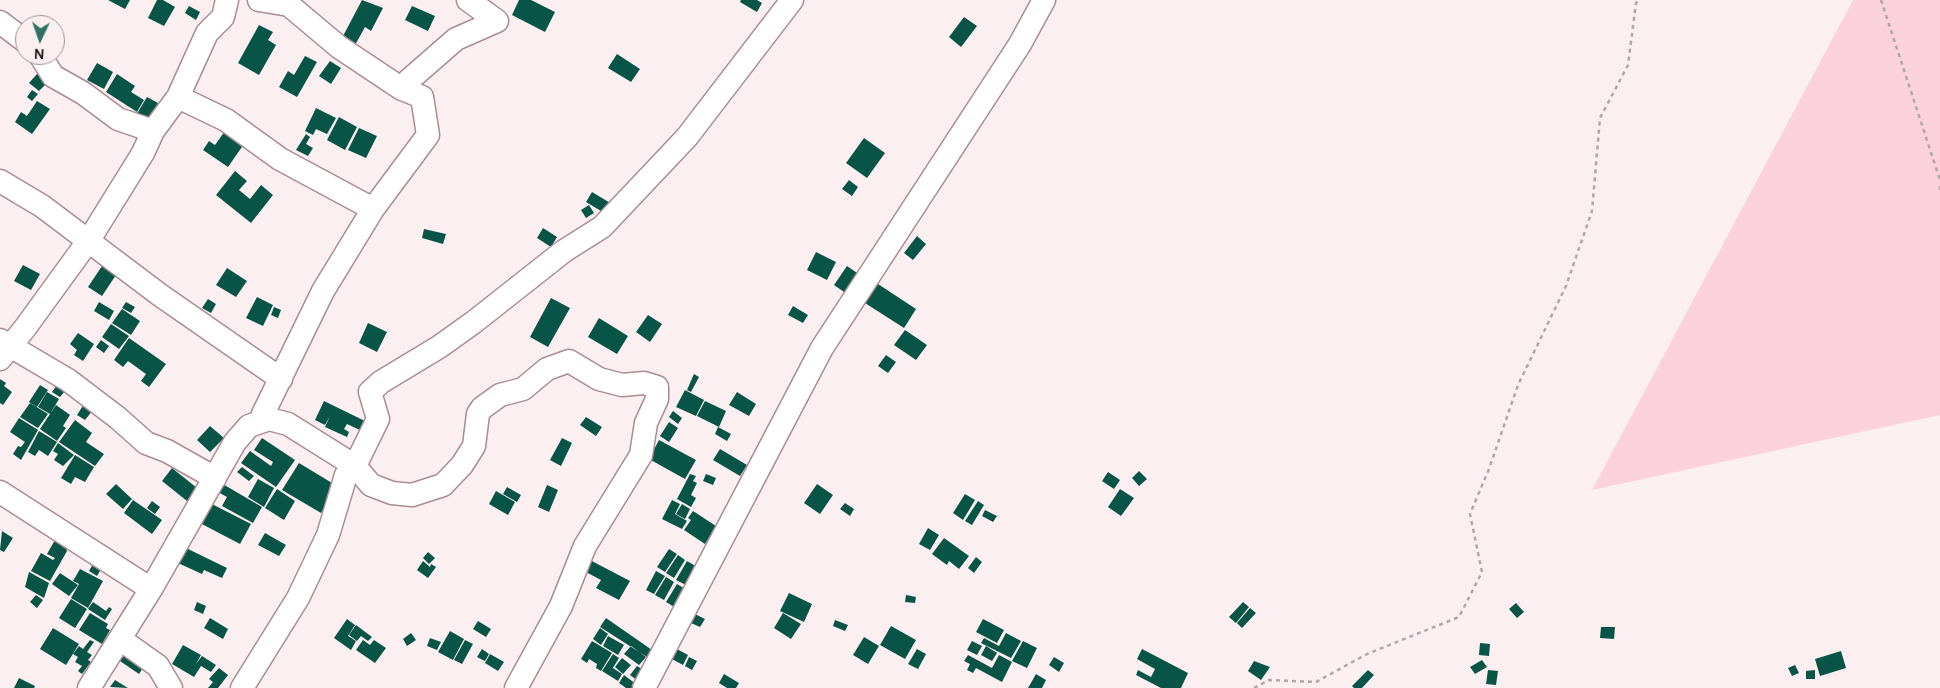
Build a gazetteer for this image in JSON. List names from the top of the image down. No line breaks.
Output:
{"north":"bottom"}
